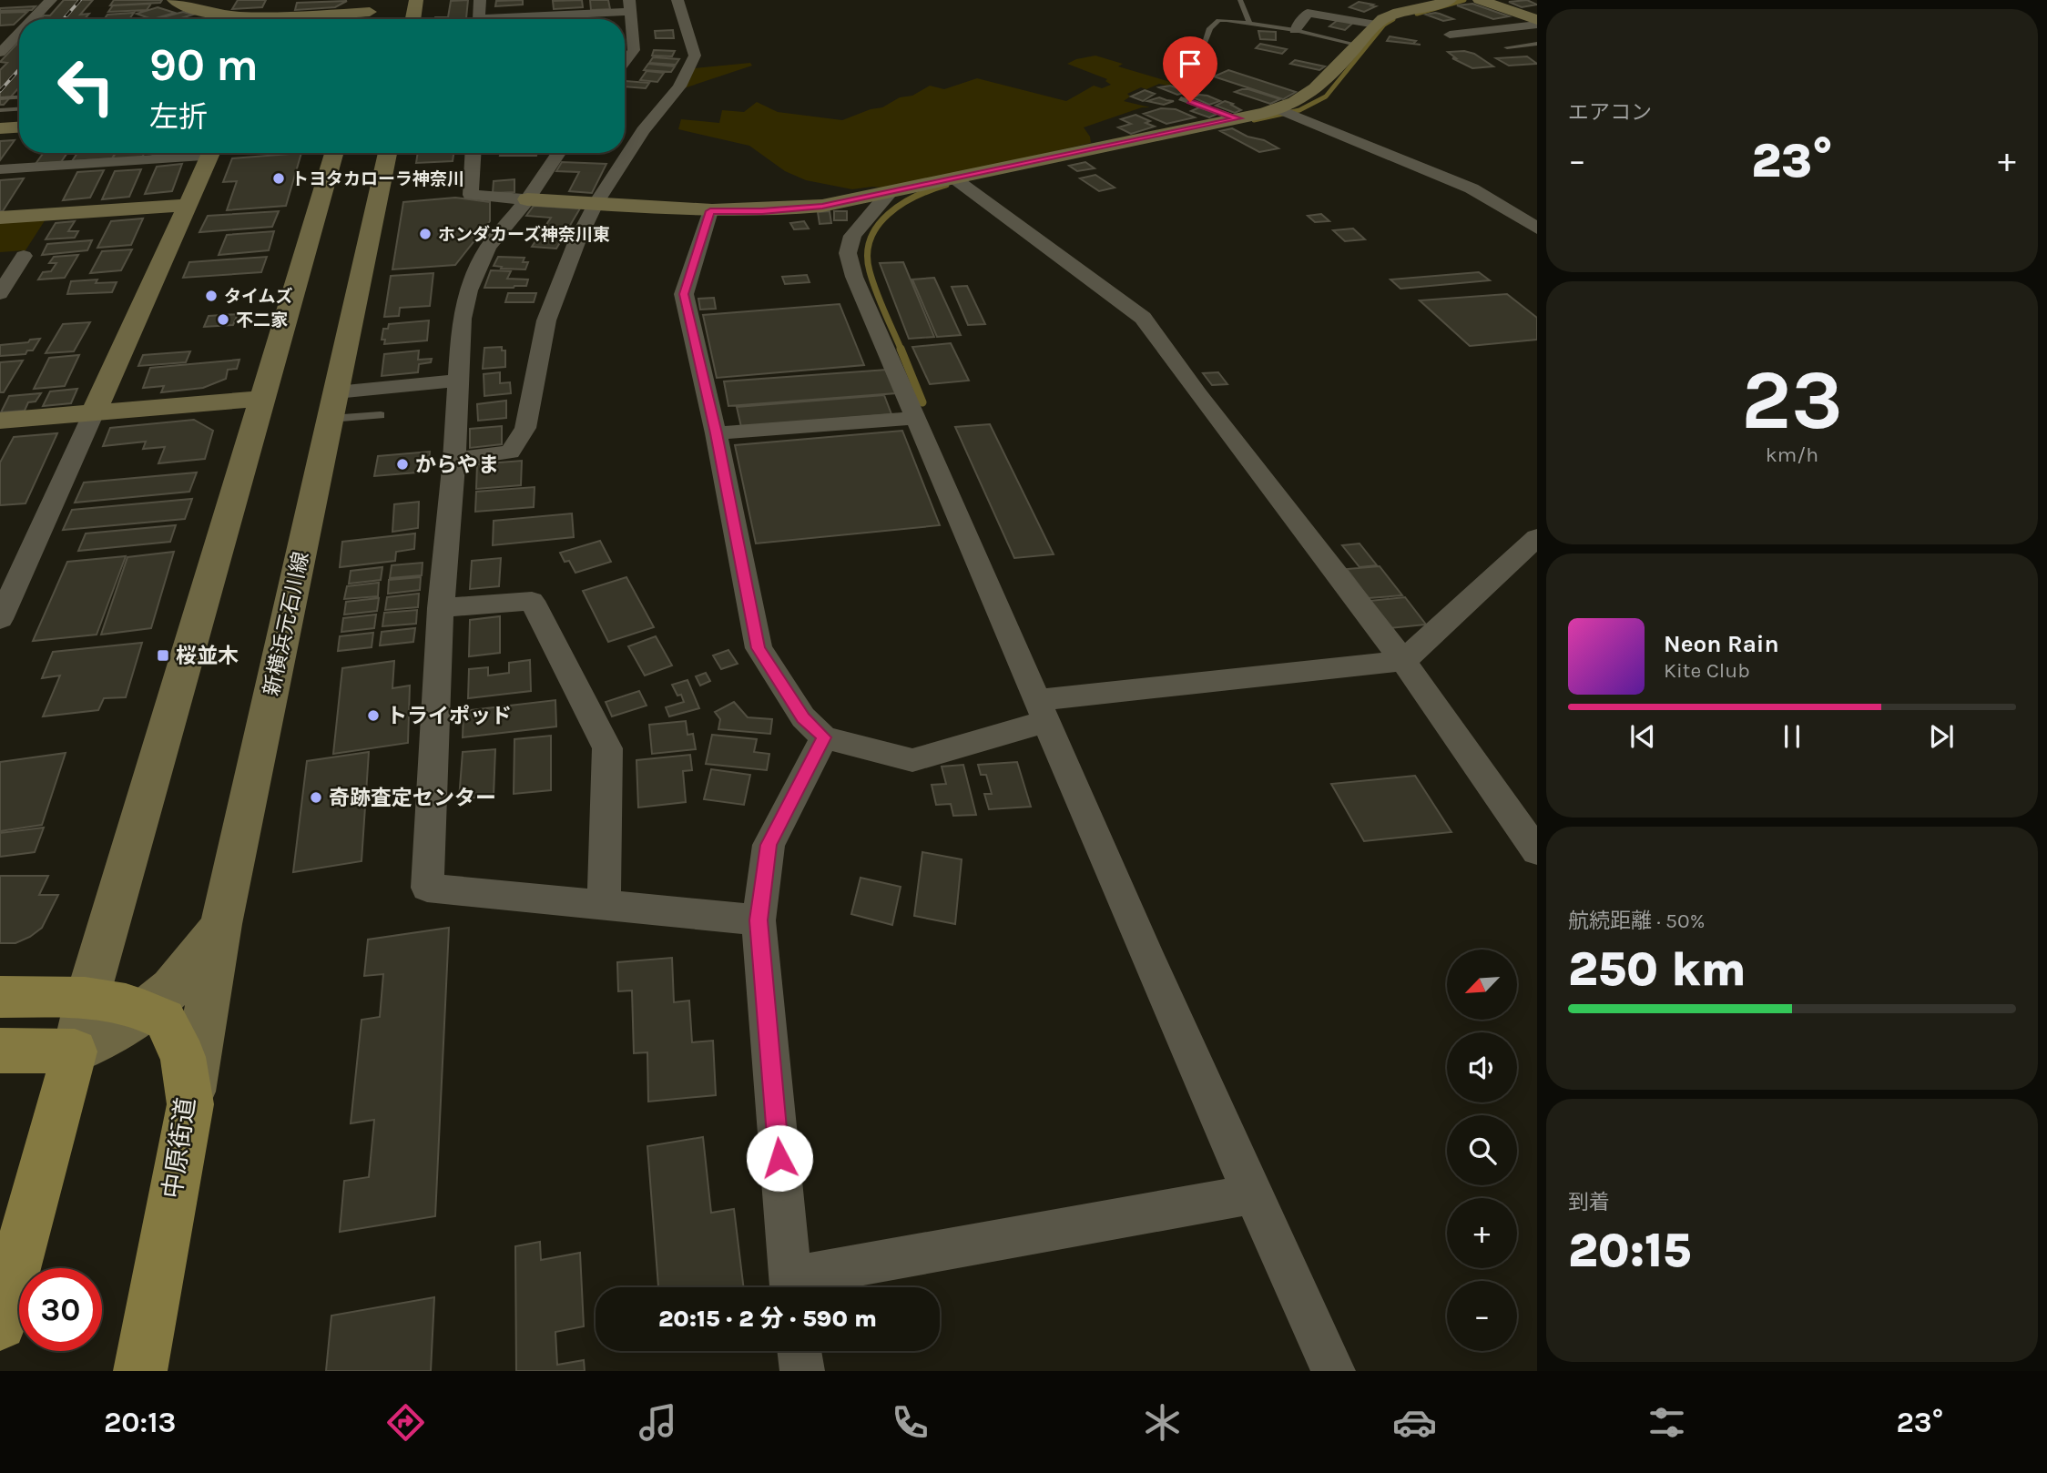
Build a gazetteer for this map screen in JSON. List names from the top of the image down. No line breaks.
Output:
{"streets":{"main road":["中原街道"],"street":["新横浜元石川線"]},"crossings":[["新横浜元石川線","中原街道"]],"places":{"other":["トヨタカローラ神奈川","ホンダカーズ神奈川東","タイムズ","不二家","からやま","トライポッド","奇跡査定センター"],"transit":["桜並木"]},"north":"bottom left","page":{"tile":["エアコン",["23","km/h"],["航続距離 · 50%","250 km"],["到着","20:15"]],"turn":["90 m","左折"],"heat":["−","23°","+"],"song":["Neon Rain","Kite Club"],"map_buttons":["+","−"],"limit":"30","trip":"20:15 · 2 分 · 590 m","tabs":["20:13","23°"]}}
